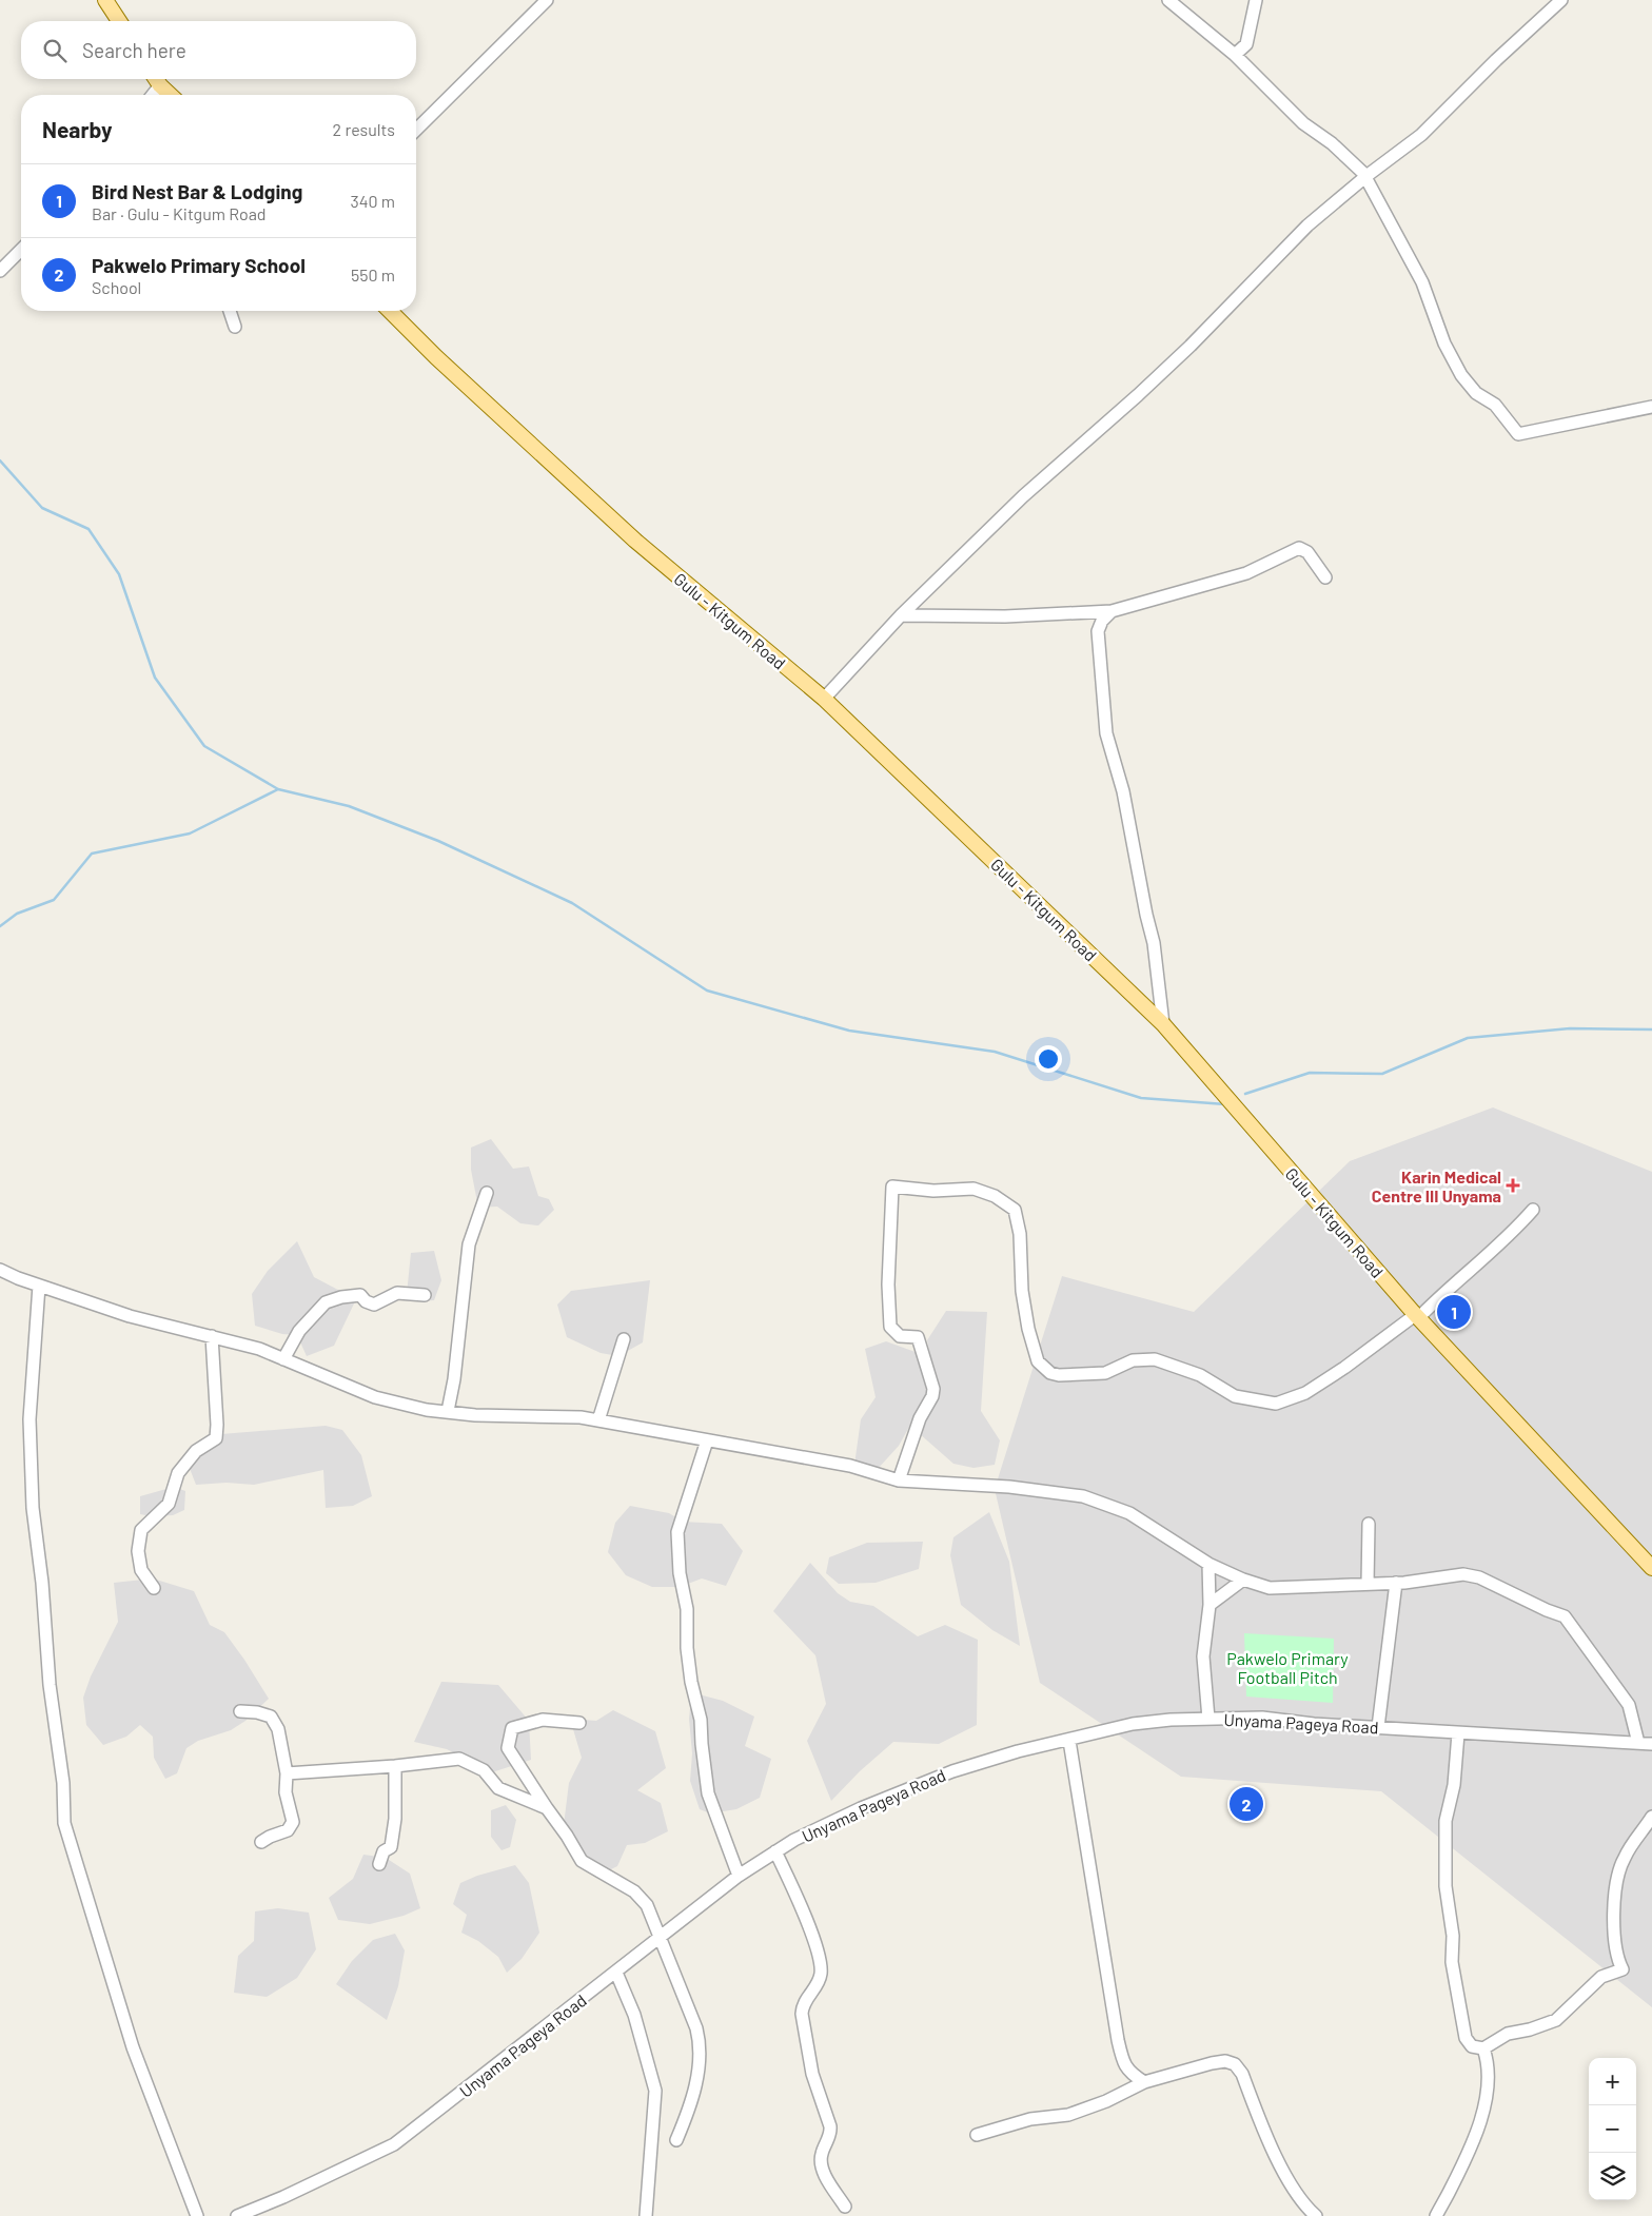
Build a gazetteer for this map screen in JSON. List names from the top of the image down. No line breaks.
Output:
{"streets":{"main road":["Gulu - Kitgum Road"],"street":["Unyama Pageya Road"]},"parks":["Pakwelo Primary Football Pitch"],"places":{"health":["Karin Medical Centre III Unyama"]},"page":{"search":"Search here","heading":["Nearby","2 results"],"list":[{"mark":"1","name":"Bird Nest Bar & Lodging","note":"Bar · Gulu - Kitgum Road","value":"340 m"},{"mark":"2","name":"Pakwelo Primary School","note":"School","value":"550 m"}],"pins":["1","2"],"map_buttons":["+","−"]}}
